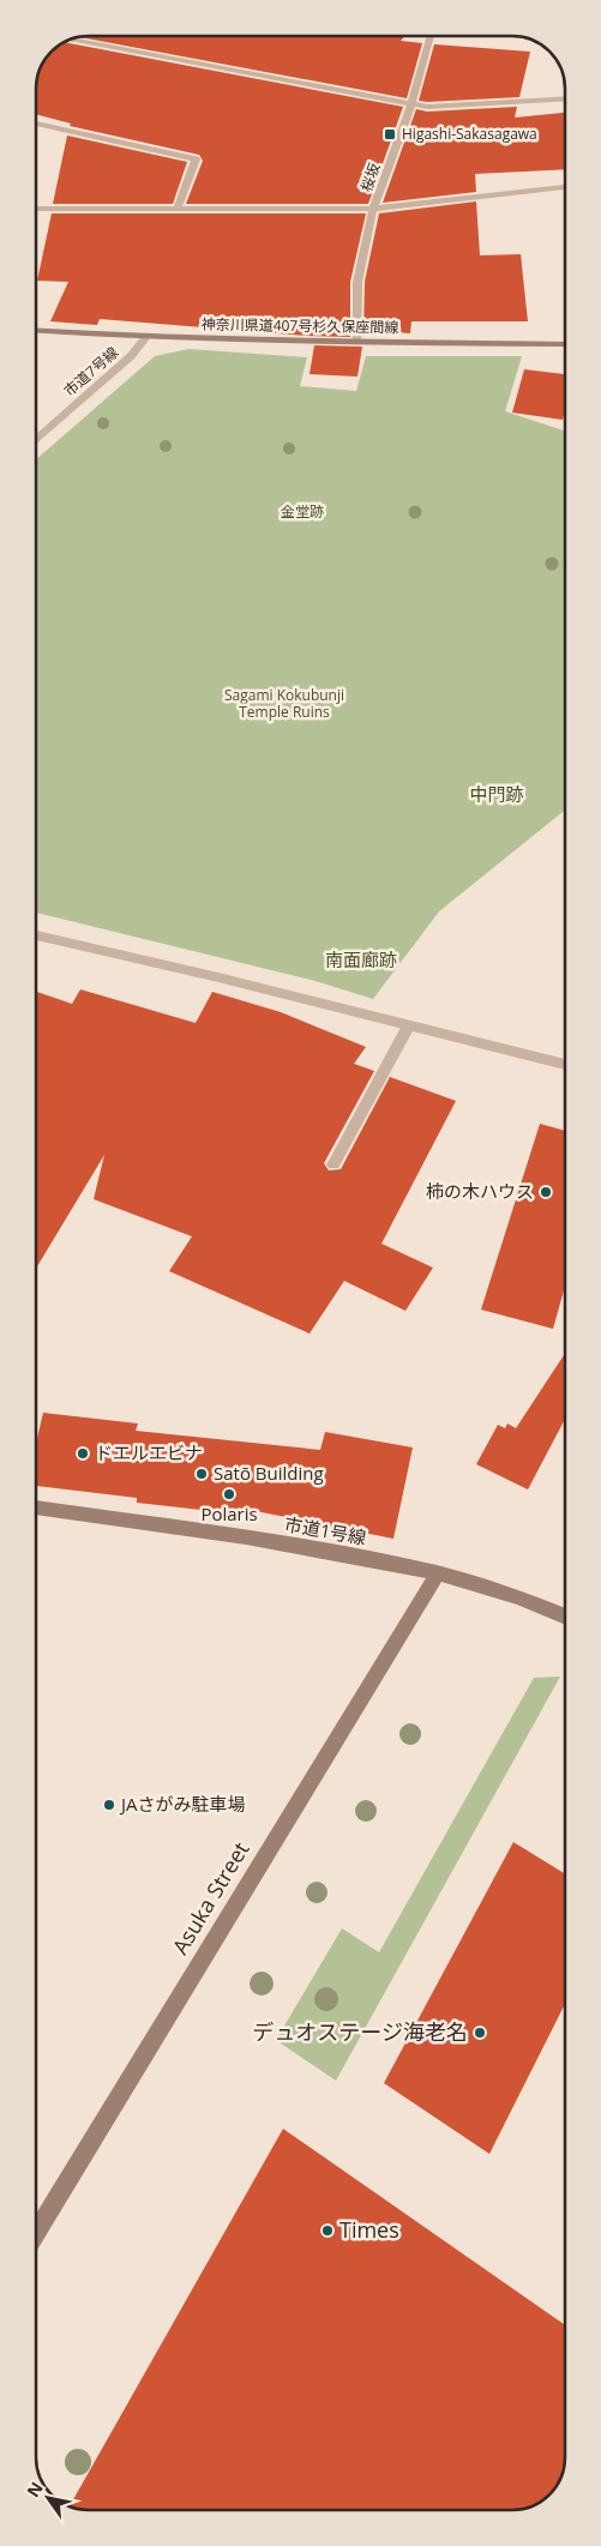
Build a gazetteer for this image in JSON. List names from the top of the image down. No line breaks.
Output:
{"streets":{"street":["桜坂","神奈川県道407号杉久保座間線","市道7号線","市道1号線","Asuka Street"]},"crossings":[["桜坂","神奈川県道407号杉久保座間線"],["神奈川県道407号杉久保座間線","市道7号線"],["市道1号線","Asuka Street"]],"parks":["金堂跡","Sagami Kokubunji Temple Ruins","中門跡","南面廊跡"],"places":{"transit":["Higashi-Sakasagawa"],"other":["柿の木ハウス","ドエルエビナ","Satō Building","Polaris","JAさがみ駐車場","デュオステージ海老名","Times"]},"north":"top left"}
